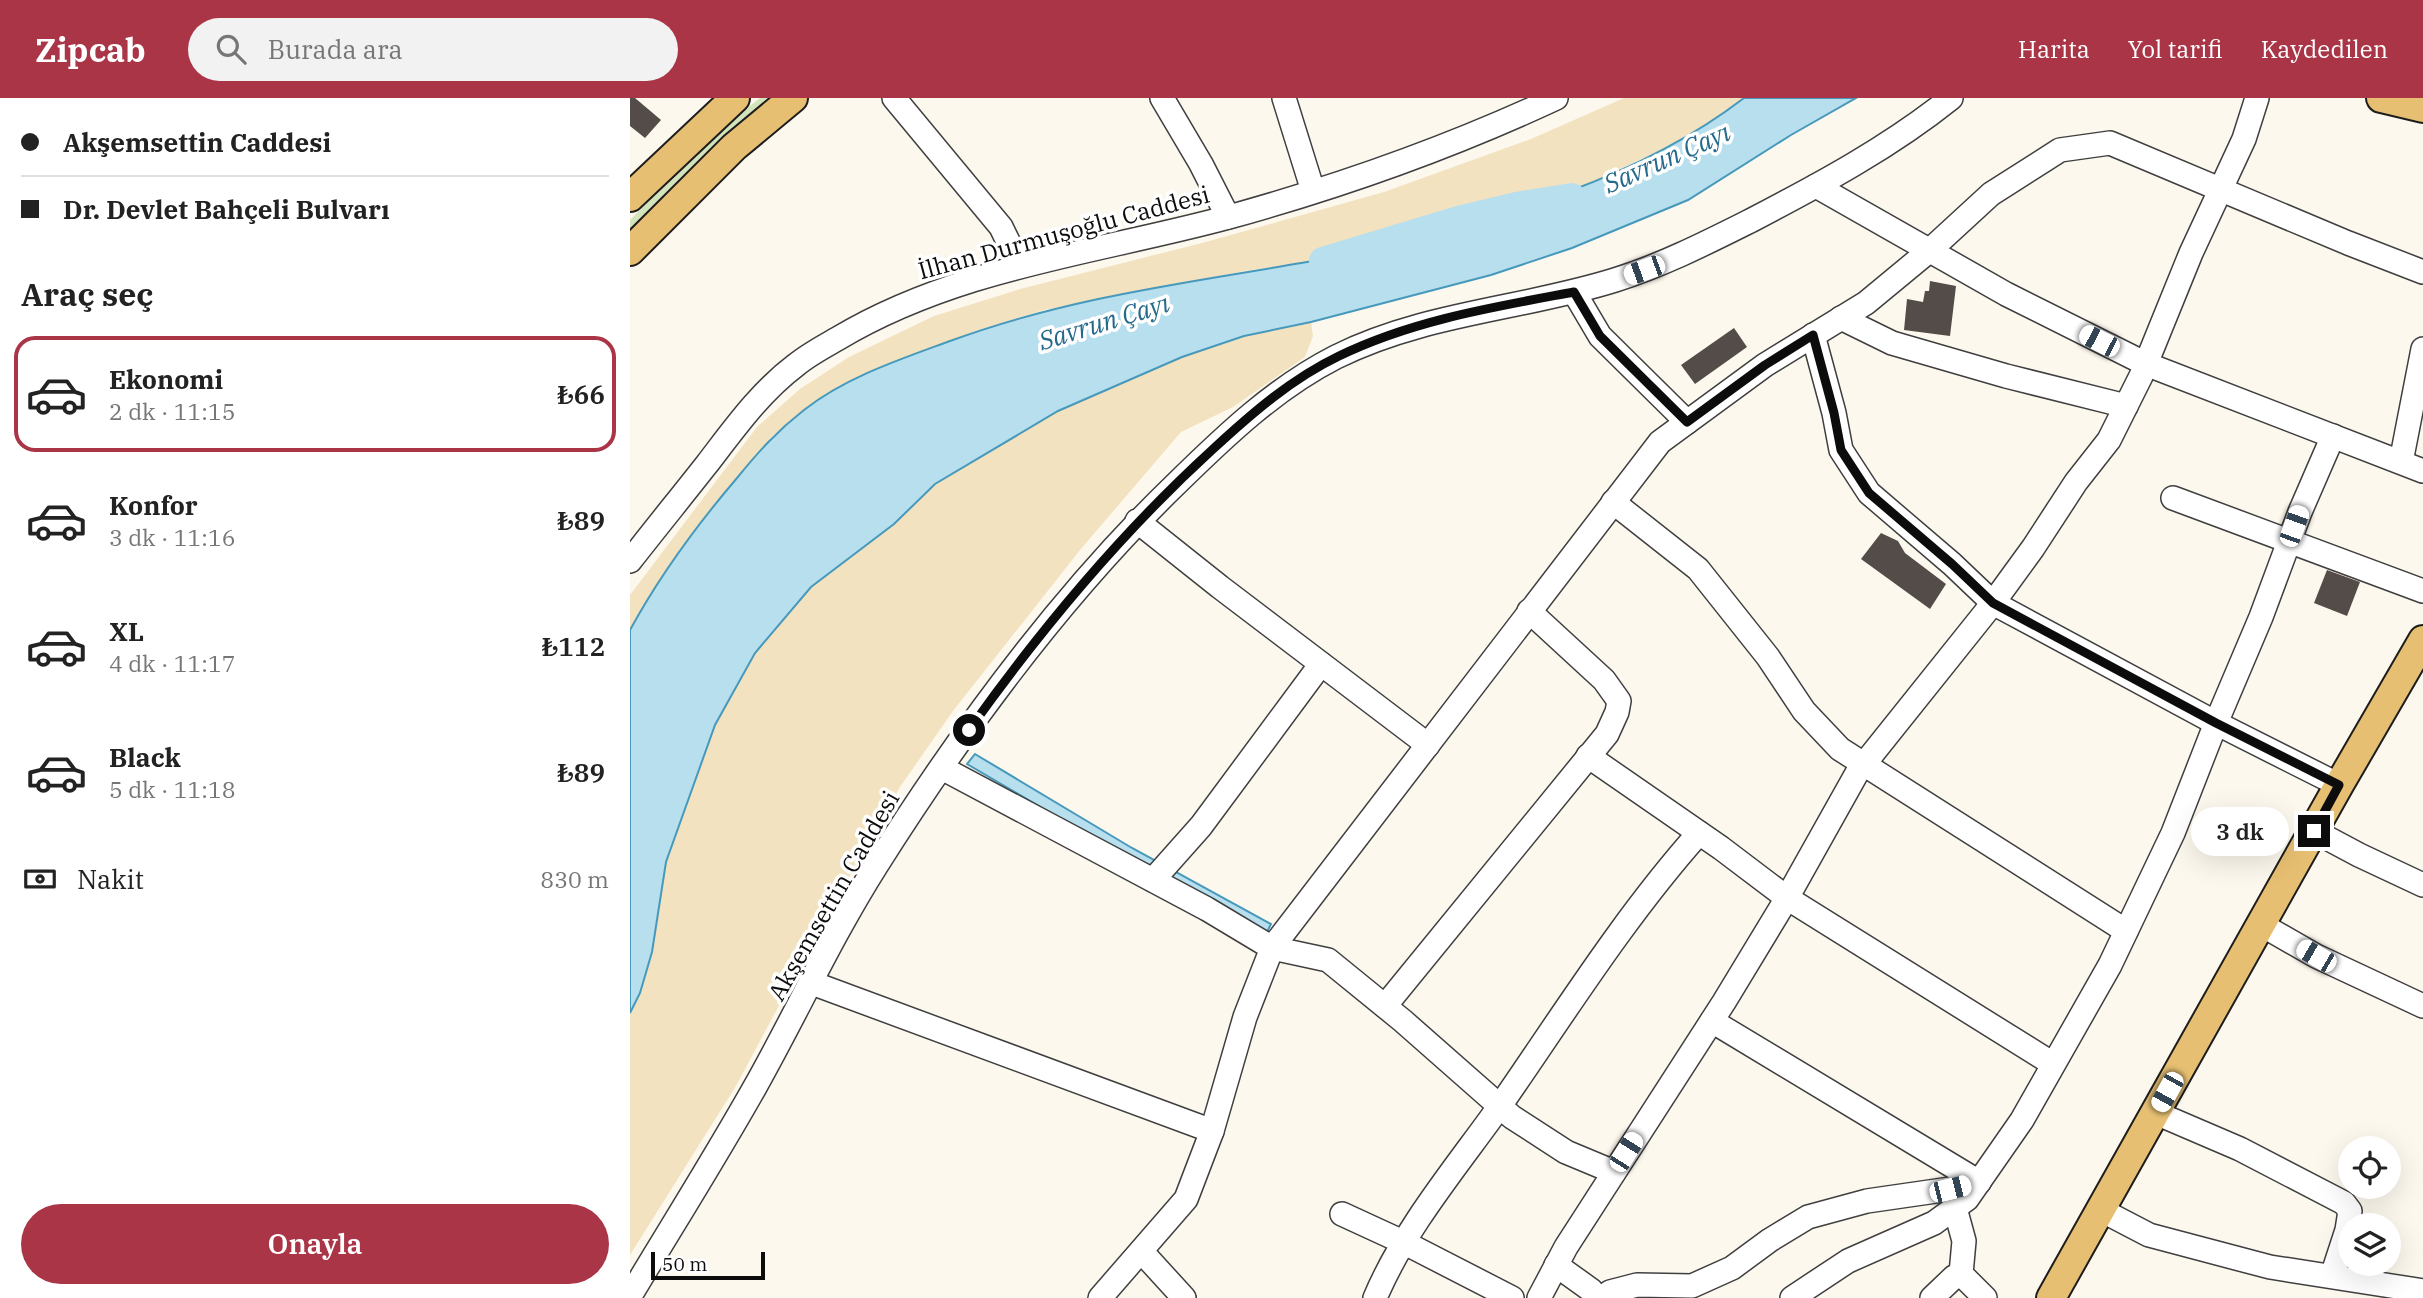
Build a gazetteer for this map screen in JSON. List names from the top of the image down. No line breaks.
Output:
{"streets":{"street":["İlhan Durmuşoğlu Caddesi","Akşemsettin Caddesi"]},"water":["Savrun Çayı"],"scale_bar":"50 m","page":{"header":"Zipcab","search":"Burada ara","nav":["Harita","Yol tarifi","Kaydedilen"],"banner":["Akşemsettin Caddesi","Dr. Devlet Bahçeli Bulvarı"],"heading":"Araç seç","list":[{"name":"Ekonomi","note":"2 dk · 11:15","value":"₺66"},{"name":"Konfor","note":"3 dk · 11:16","value":"₺89"},{"name":"XL","note":"4 dk · 11:17","value":"₺112"},{"name":"Black","note":"5 dk · 11:18","value":"₺89"}],"bubble":"3 dk","pay":["Nakit","830 m"],"buttons":"Onayla","scale":"50 m"}}
